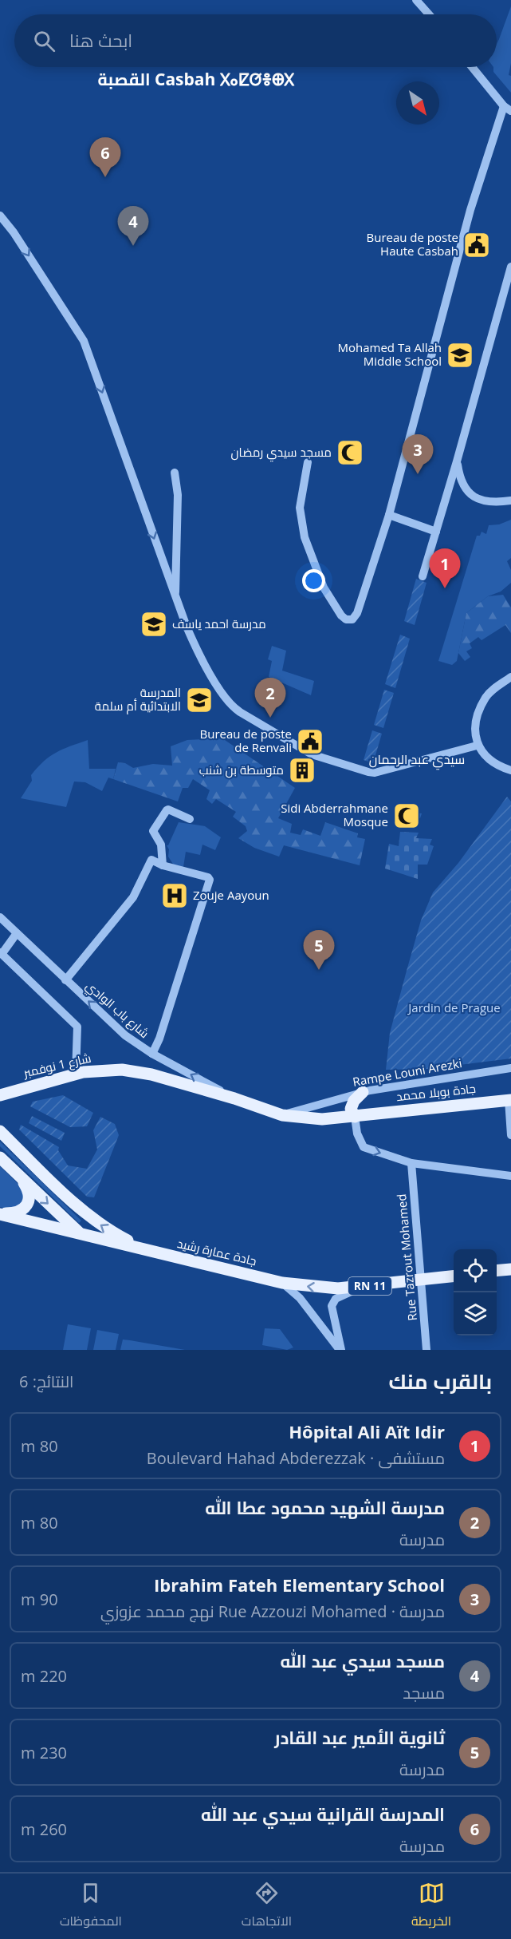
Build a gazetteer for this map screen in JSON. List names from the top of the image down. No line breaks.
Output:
{"streets":{"main road":["شارع 1 نوفمبر","جادة بوبلا محمد","جادة عمارة رشيد","RN 11"],"street":["شارع باب الوادي","Rampe Louni Arezki","Rue Tazrout Mohamed"]},"crossings":[["شارع باب الوادي","شارع 1 نوفمبر"],["شارع باب الوادي","جادة بوبلا محمد"],["شارع 1 نوفمبر","جادة بوبلا محمد"],["Rampe Louni Arezki","جادة بوبلا محمد"],["جادة عمارة رشيد","RN 11"],["Rue Tazrout Mohamed","RN 11"]],"one_way":["شارع باب الوادي"],"districts":["القصبة Casbah ⵝⴰⵇⵚⴻⴲⵝ","سيدي عبد الرحمان"],"parks":["Jardin de Prague"],"places":{"public building":["Bureau de poste Haute Casbah","Bureau de poste de Renvali"],"school or university":["Mohamed Ta Allah Middle School","مدرسة احمد ياسف","المدرسة الابتدائية أم سلمة"],"mosque":["مسجد سيدي رمضان","Sidi Abderrahmane Mosque"],"building":["متوسطة بن شنب"],"hospital":["Zouje Aayoun"]},"north":"bottom right","page":{"search":"ابحث هنا","pins":["6","4","3","1","2","5"],"heading":["بالقرب منك","النتائج: 6"],"list":[{"mark":"1","name":"Hôpital Ali Aït Idir","note":"مستشفى · Boulevard Hahad Abderezzak","value":"80 m"},{"mark":"2","name":"مدرسة الشهيد محمود عطا الله","note":"مدرسة","value":"80 m"},{"mark":"3","name":"Ibrahim Fateh Elementary School","note":"مدرسة · Rue Azzouzi Mohamed نهج محمد عزوزي","value":"90 m"},{"mark":"4","name":"مسجد سيدي عبد الله","note":"مسجد","value":"220 m"},{"mark":"5","name":"ثانوية الأمير عبد القادر","note":"مدرسة","value":"230 m"},{"mark":"6","name":"المدرسة القرانية سيدي عبد الله","note":"مدرسة","value":"260 m"}],"nav":["الخريطة","الاتجاهات","المحفوظات"]}}
